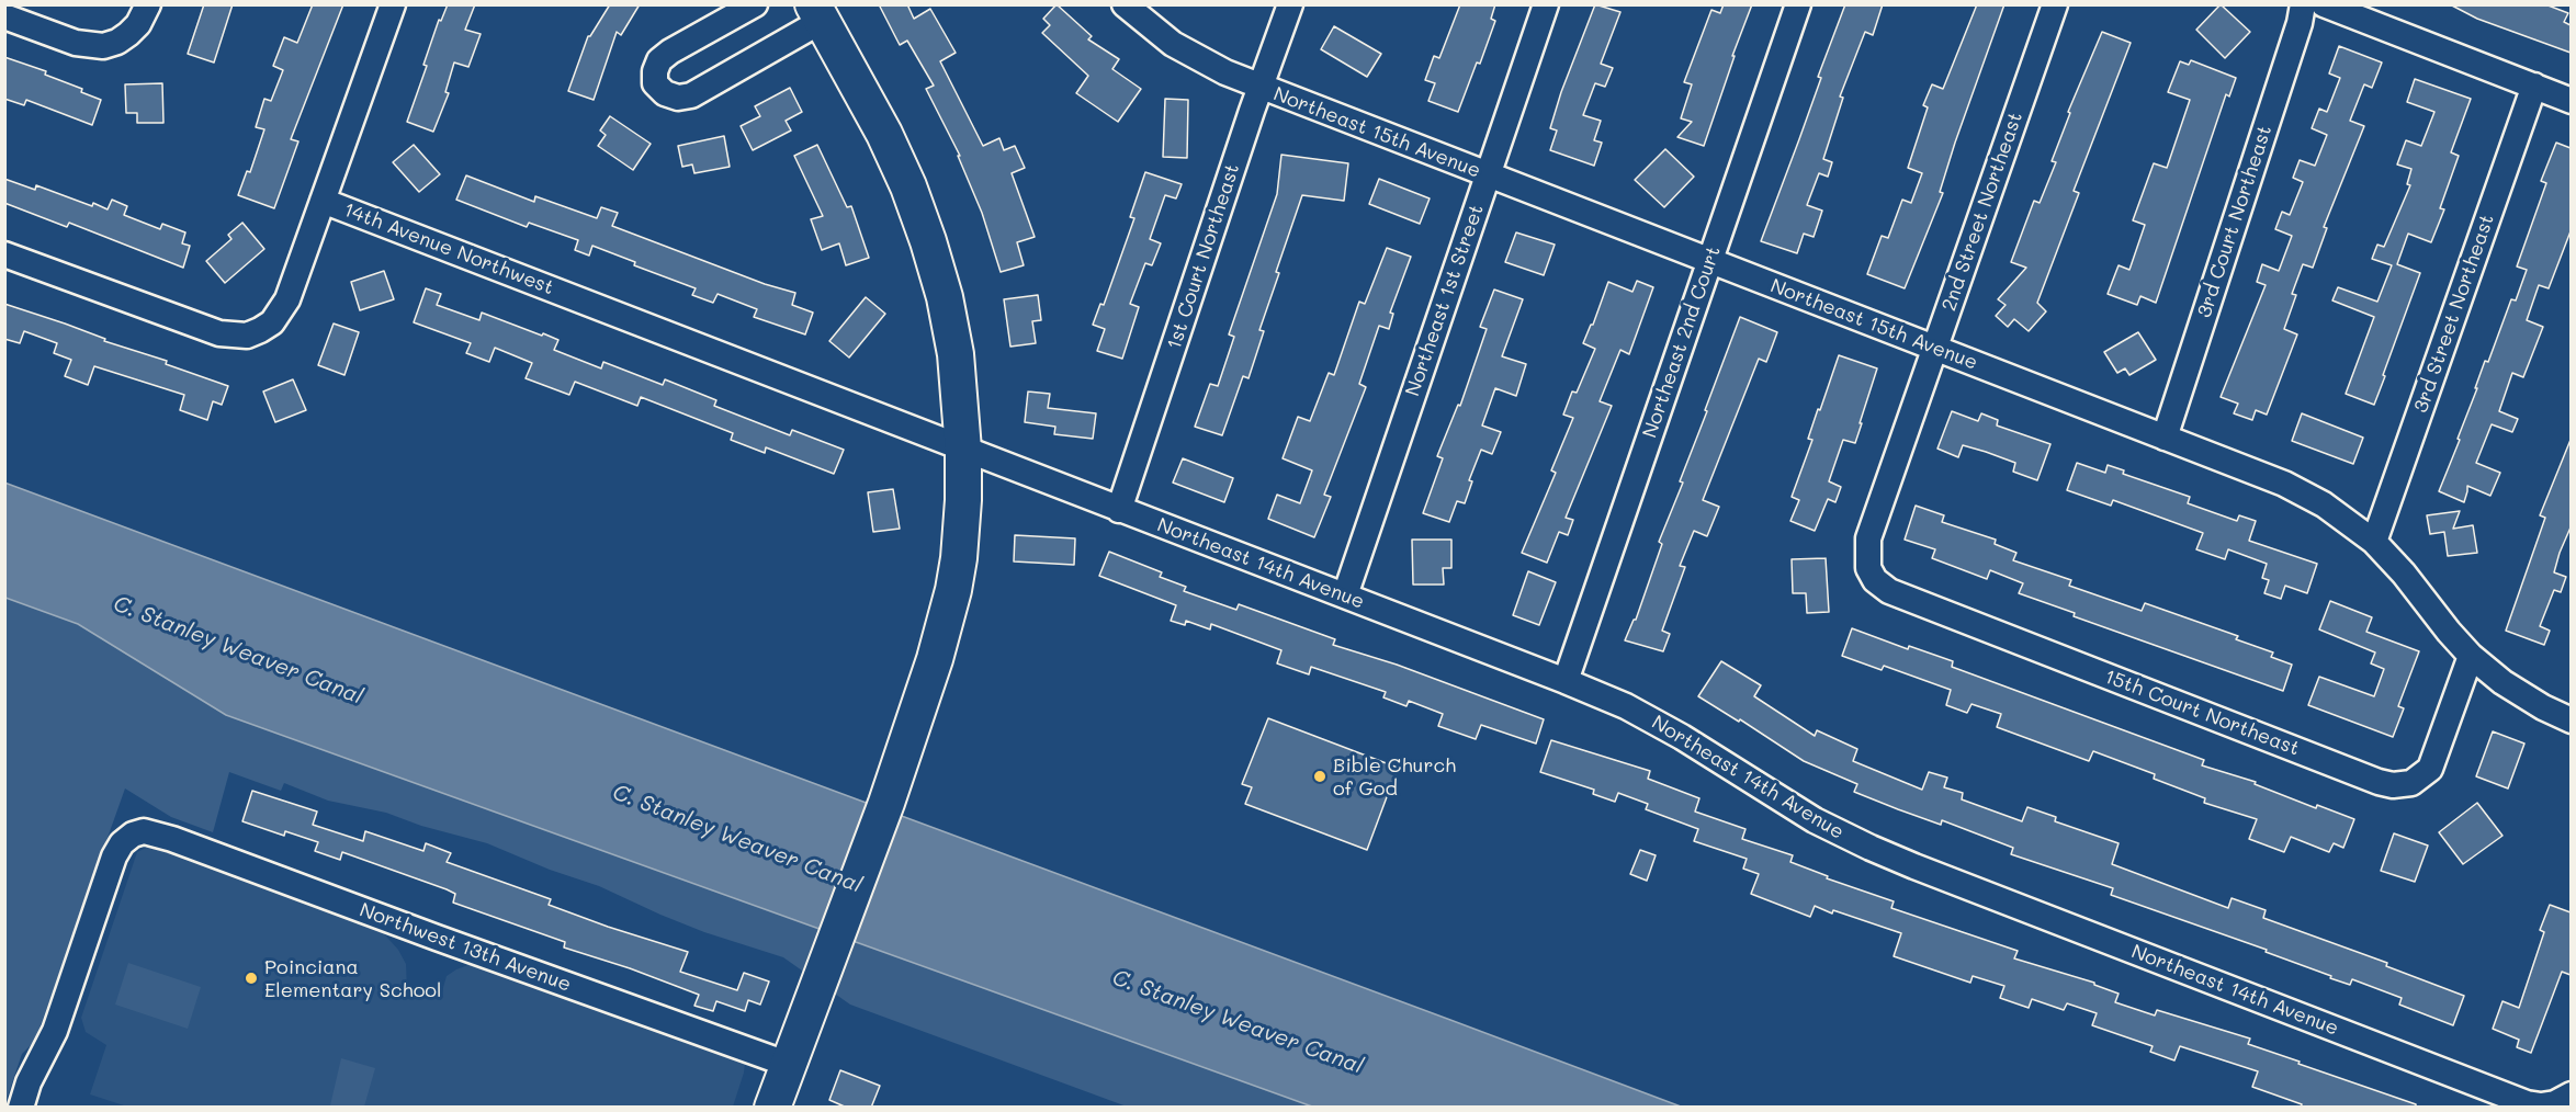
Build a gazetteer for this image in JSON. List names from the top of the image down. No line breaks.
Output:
{"streets":{"street":["Northeast 15th Avenue","2nd Street Northeast","3rd Court Northeast","14th Avenue Northwest","1st Court Northeast","Northeast 1st Street","3rd Street Northeast","Northeast 2nd Court","Northeast 14th Avenue","15th Court Northeast","Northwest 13th Avenue"]},"crossings":[["Northeast 15th Avenue","2nd Street Northeast"],["Northeast 15th Avenue","3rd Court Northeast"],["Northeast 15th Avenue","1st Court Northeast"],["Northeast 15th Avenue","Northeast 1st Street"],["Northeast 15th Avenue","3rd Street Northeast"],["Northeast 15th Avenue","Northeast 2nd Court"],["Northeast 15th Avenue","15th Court Northeast"],["2nd Street Northeast","15th Court Northeast"],["14th Avenue Northwest","Northeast 14th Avenue"],["1st Court Northeast","Northeast 14th Avenue"],["Northeast 1st Street","Northeast 14th Avenue"],["Northeast 2nd Court","Northeast 14th Avenue"]],"water":["C. Stanley Weaver Canal"],"places":["Bible Church of God","Poinciana Elementary School"]}
